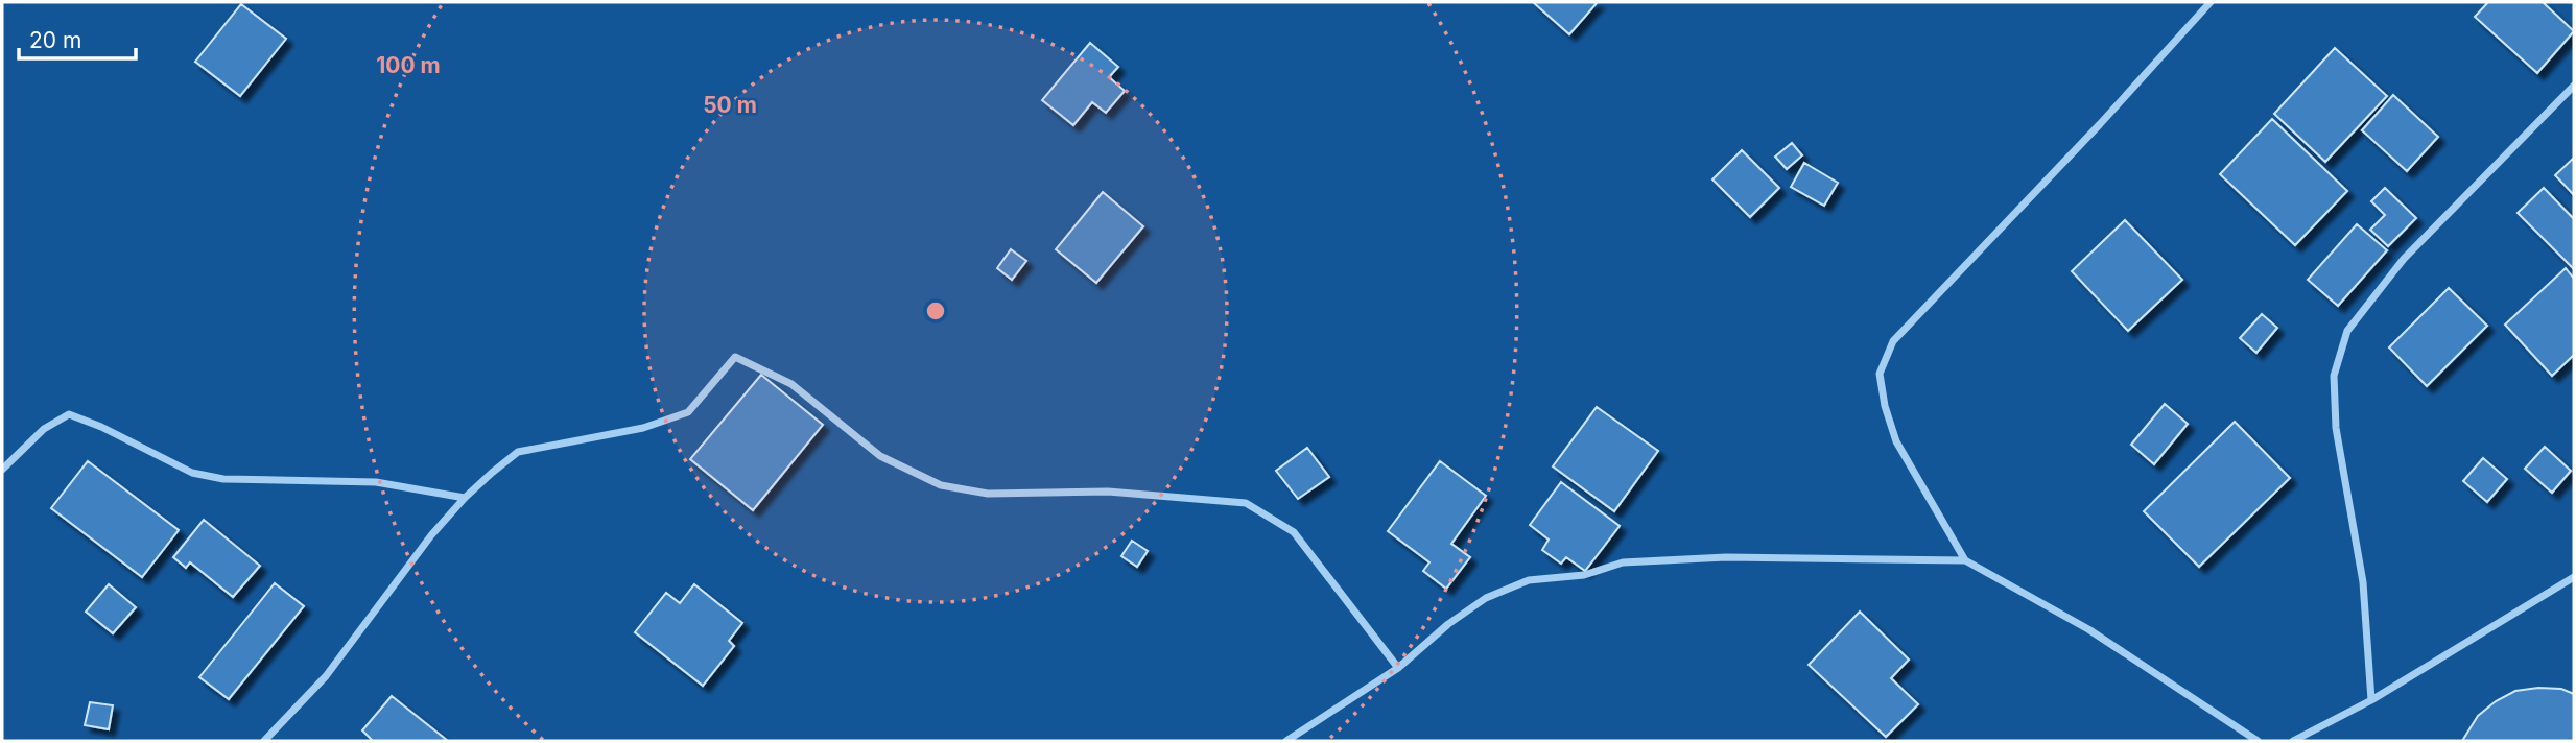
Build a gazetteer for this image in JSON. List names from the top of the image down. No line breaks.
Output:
{"scale_bar":"20 m","rings":["100 m","50 m"]}
